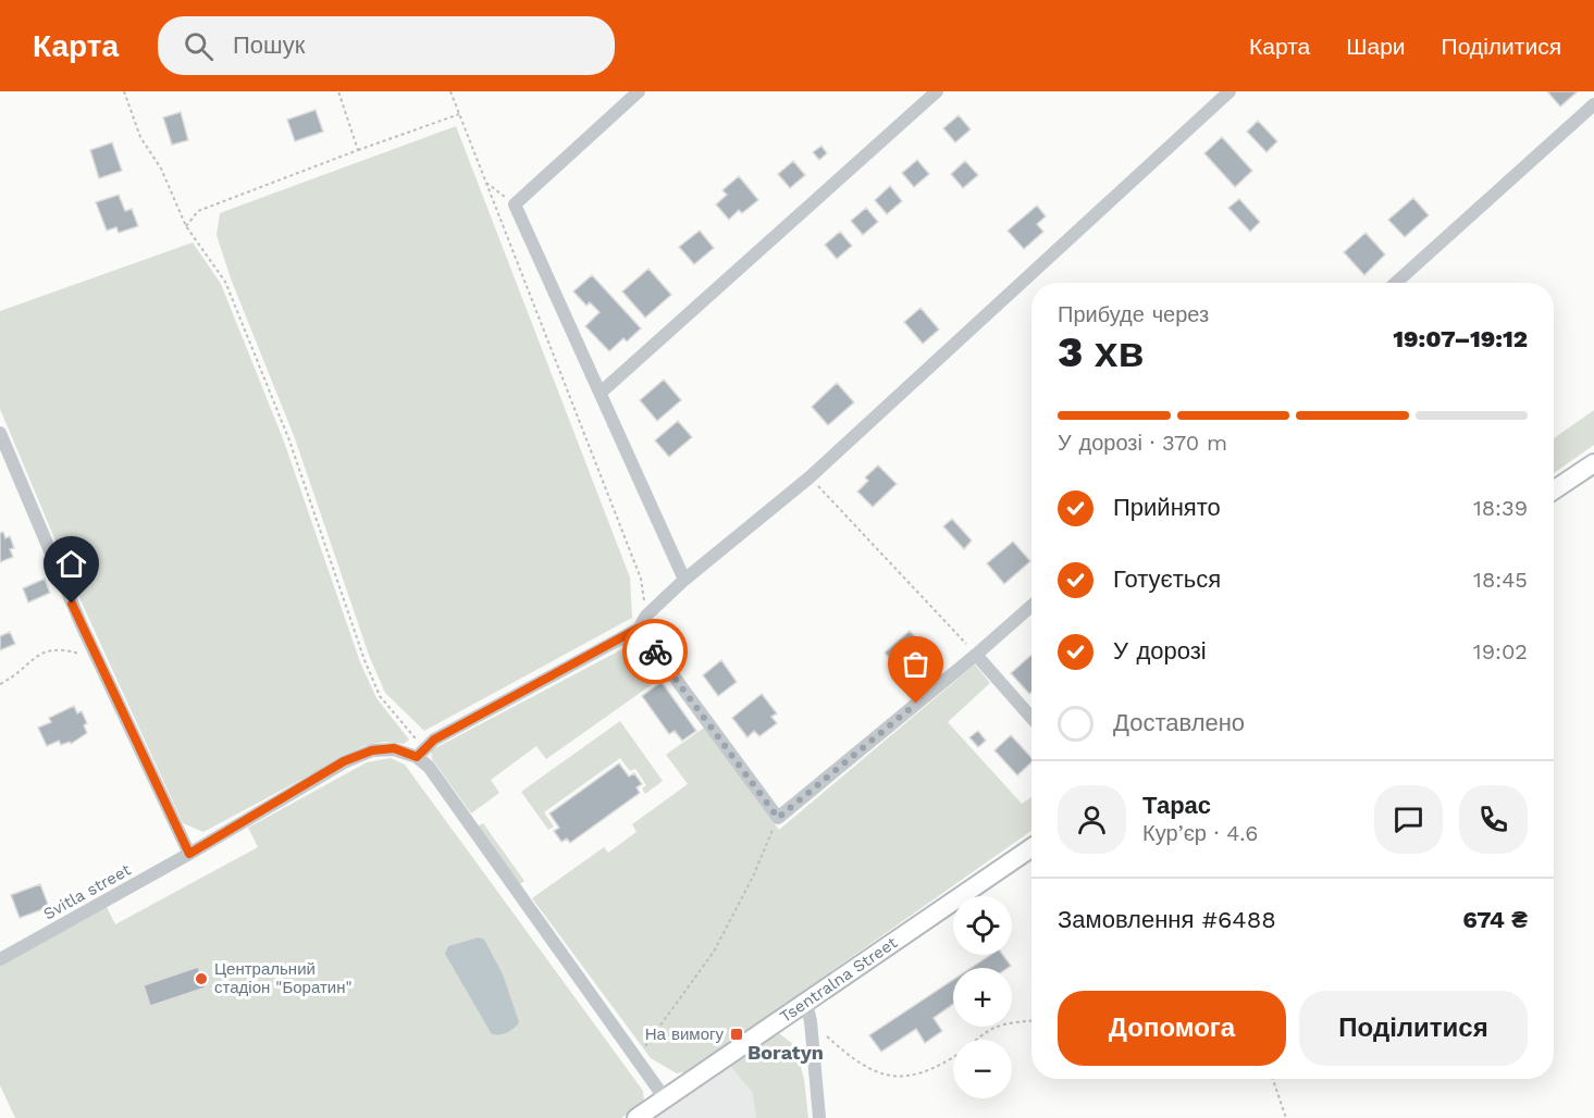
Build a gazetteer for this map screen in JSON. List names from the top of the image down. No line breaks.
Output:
{"streets":{"street":["Svitla street","Tsentralna Street"]},"districts":["Boratyn"],"places":{"other":["Центральний стадіон \"Боратин\""],"transit":["На вимогу"]},"page":{"header":"Карта","search":"Пошук","nav":["Карта","Шари","Поділитися"],"heading":["3 хв","Прибуде через","19:07–19:12"],"panel":["Тарас","Кур’єр · 4.6","Замовлення #6488","674 ₴"],"bar":"У дорозі · 370 m","list":[["Прийнято","18:39"],["Готується","18:45"],["У дорозі","19:02"],"Доставлено"],"map_buttons":["+","−"],"buttons":["Допомога","Поділитися"]}}
